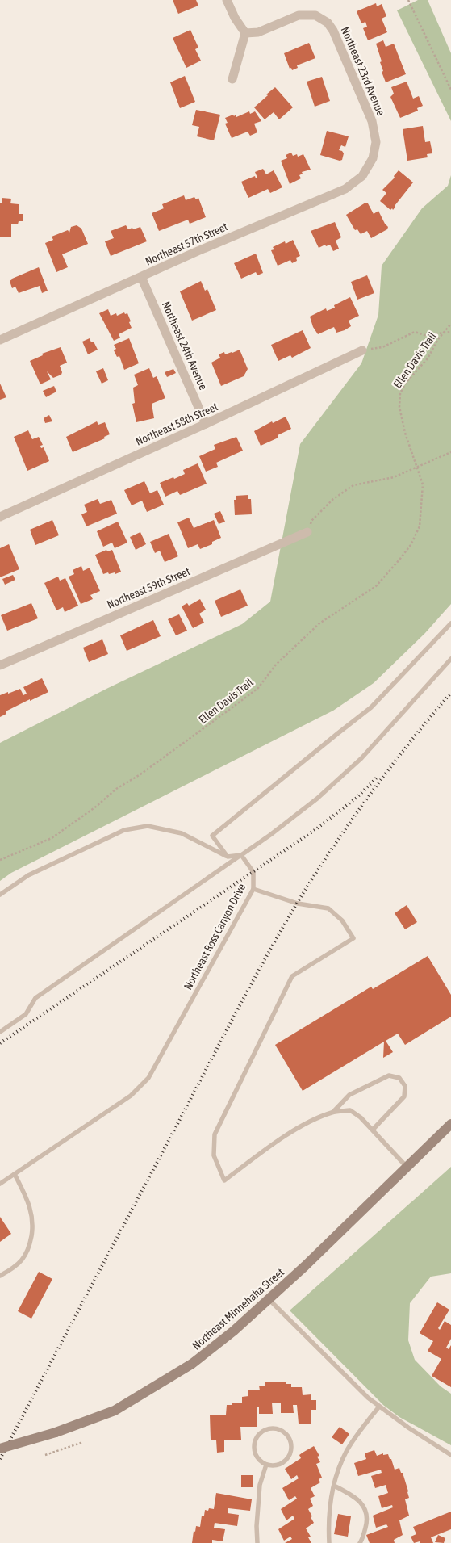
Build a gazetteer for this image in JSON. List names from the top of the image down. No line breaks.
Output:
{"streets":{"main road":["Northeast Minnehaha Street"],"street":["Northeast 23rd Avenue","Northeast 57th Street","Northeast 24th Avenue","Northeast 58th Street","Northeast 59th Street"],"lane":["Northeast Ross Canyon Drive"],"path":["Ellen Davis Trail"]},"crossings":[["Northeast 23rd Avenue","Northeast 57th Street"],["Northeast 57th Street","Northeast 24th Avenue"],["Northeast 24th Avenue","Northeast 58th Street"],["Ellen Davis Trail","Northeast 58th Street"]]}
